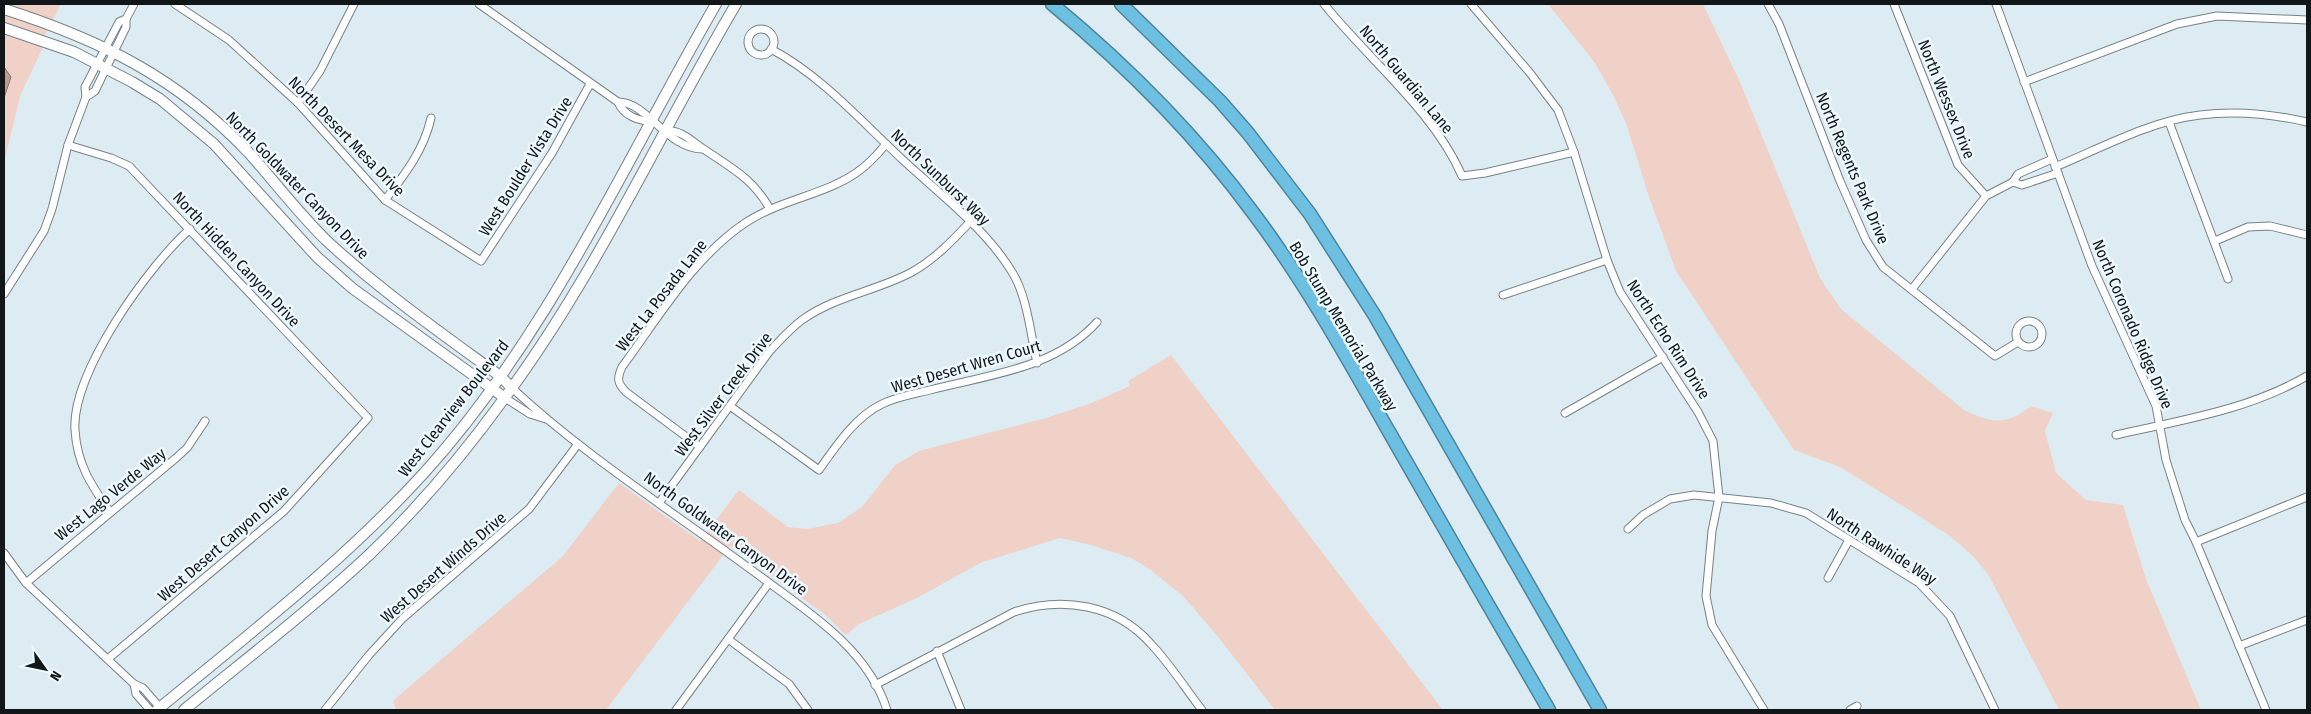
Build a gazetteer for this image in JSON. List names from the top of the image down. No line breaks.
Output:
{"streets":{"highway":["Bob Stump Memorial Parkway"],"street":["North Guardian Lane","North Wessex Drive","North Desert Mesa Drive","West Boulder Vista Drive","North Regents Park Drive","North Sunburst Way","North Goldwater Canyon Drive","North Hidden Canyon Drive","West La Posada Lane","North Coronado Ridge Drive","North Echo Rim Drive","West Desert Wren Court","West Silver Creek Drive","West Clearview Boulevard","West Lago Verde Way","West Desert Canyon Drive","North Rawhide Way","West Desert Winds Drive"]},"crossings":[["North Guardian Lane","North Echo Rim Drive"],["North Desert Mesa Drive","West Boulder Vista Drive"],["North Sunburst Way","West La Posada Lane"],["North Sunburst Way","West Desert Wren Court"],["North Sunburst Way","West Silver Creek Drive"],["North Goldwater Canyon Drive","West Silver Creek Drive"],["North Goldwater Canyon Drive","West Clearview Boulevard"],["North Goldwater Canyon Drive","West Desert Winds Drive"],["North Hidden Canyon Drive","West Desert Canyon Drive"],["West La Posada Lane","West Silver Creek Drive"],["North Echo Rim Drive","North Rawhide Way"],["West Desert Wren Court","West Silver Creek Drive"]],"north":"bottom right"}
